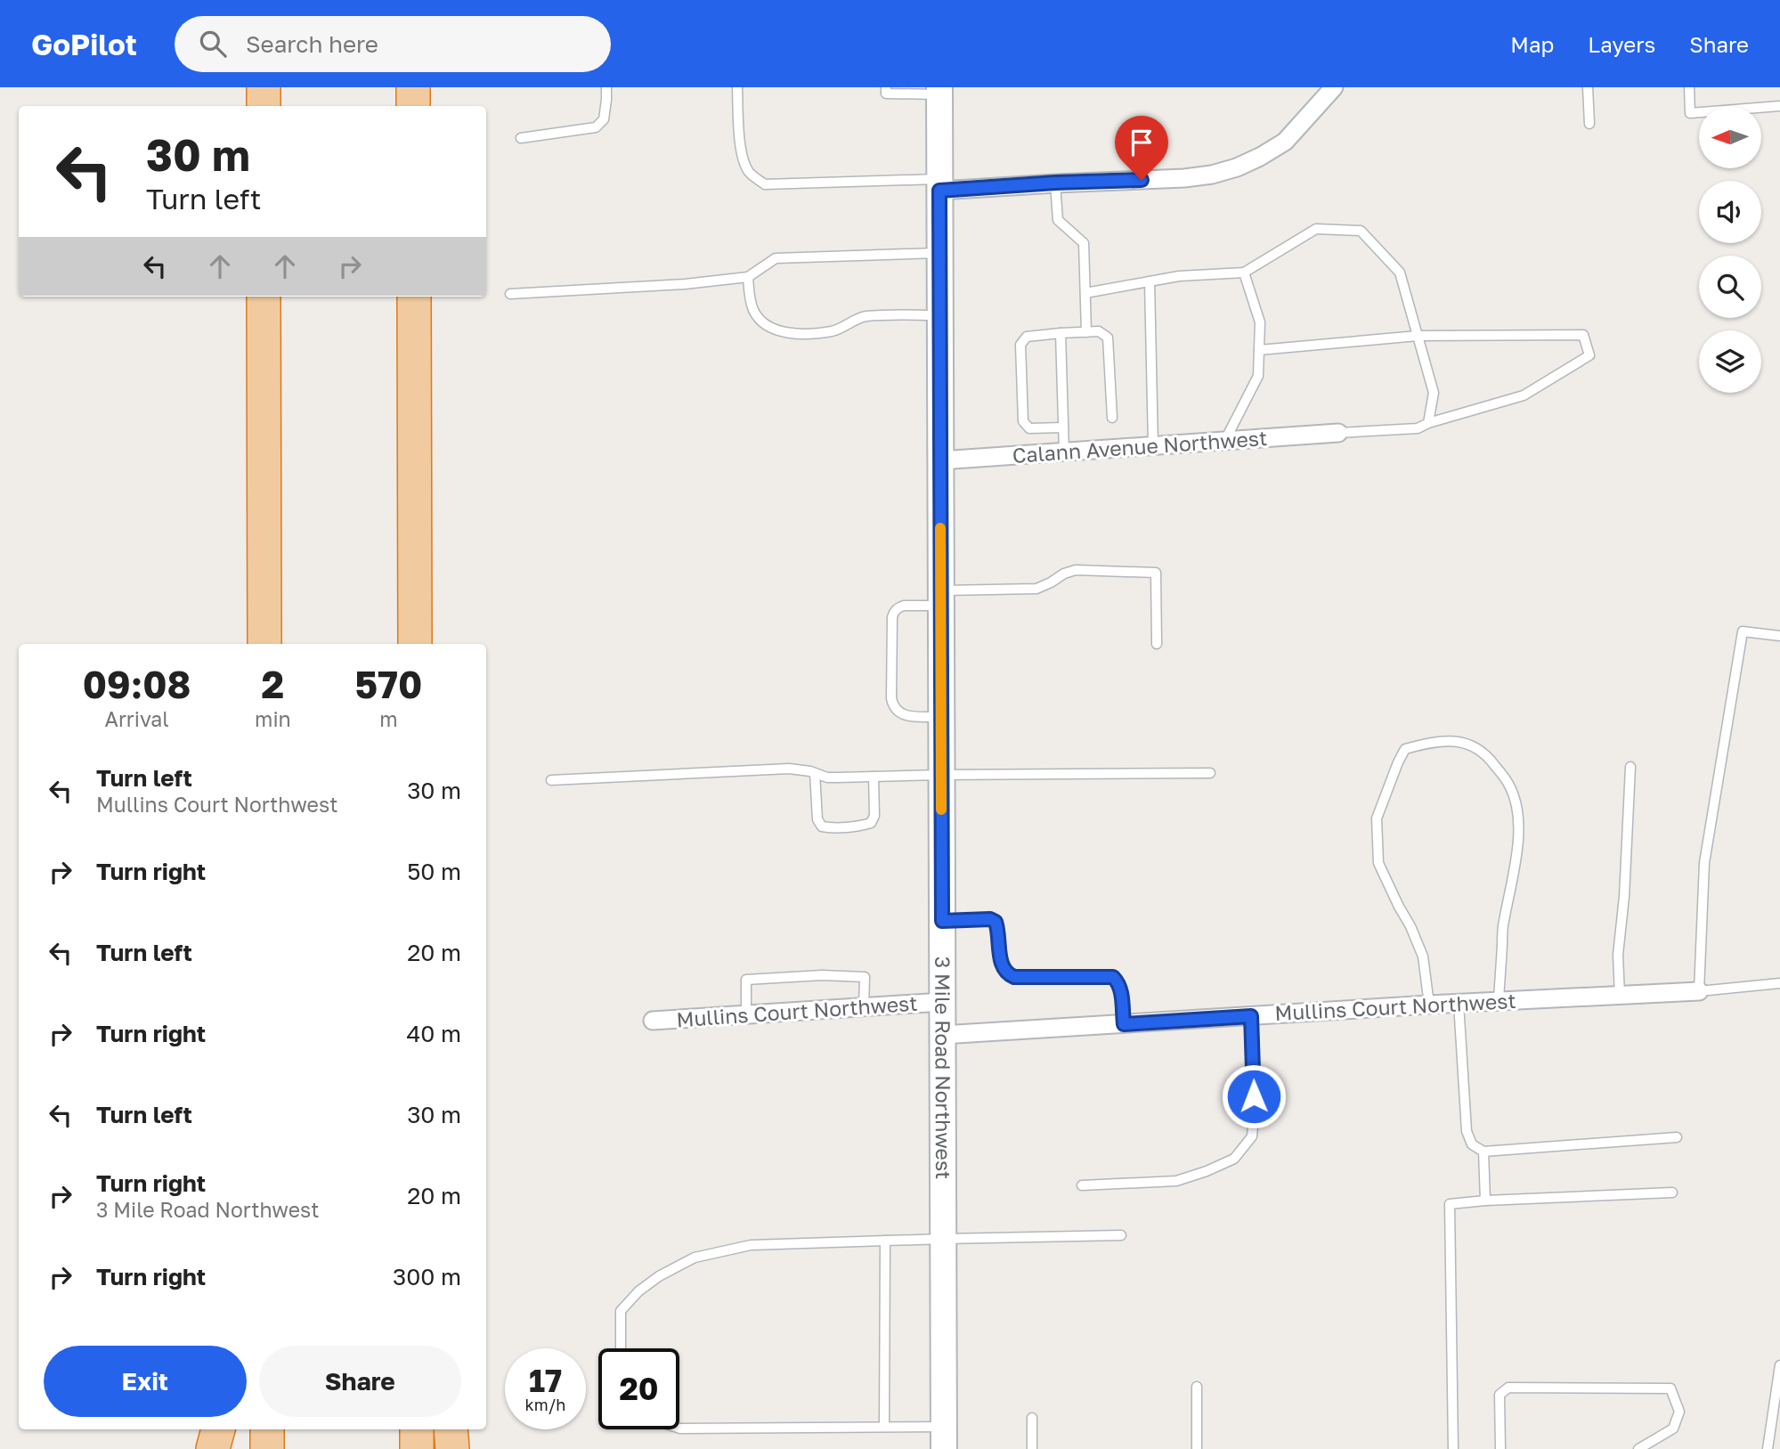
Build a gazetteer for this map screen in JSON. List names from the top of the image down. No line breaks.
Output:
{"streets":{"main road":["3 Mile Road Northwest"],"street":["Calann Avenue Northwest","Mullins Court Northwest"]},"crossings":[["Calann Avenue Northwest","3 Mile Road Northwest"],["Mullins Court Northwest","3 Mile Road Northwest"]],"north":"left","page":{"header":"GoPilot","search":"Search here","nav":["Map","Layers","Share"],"turn":["30 m","Turn left"],"eta":["09:08","Arrival","2","min","570","m"],"list":[{"name":"Turn left","note":"Mullins Court Northwest","value":"30 m"},{"name":"Turn right","value":"50 m"},{"name":"Turn left","value":"20 m"},{"name":"Turn right","value":"40 m"},{"name":"Turn left","value":"30 m"},{"name":"Turn right","note":"3 Mile Road Northwest","value":"20 m"},{"name":"Turn right","value":"300 m"}],"buttons":["Exit","Share"],"speed":"17 km/h","limit":"20"}}
